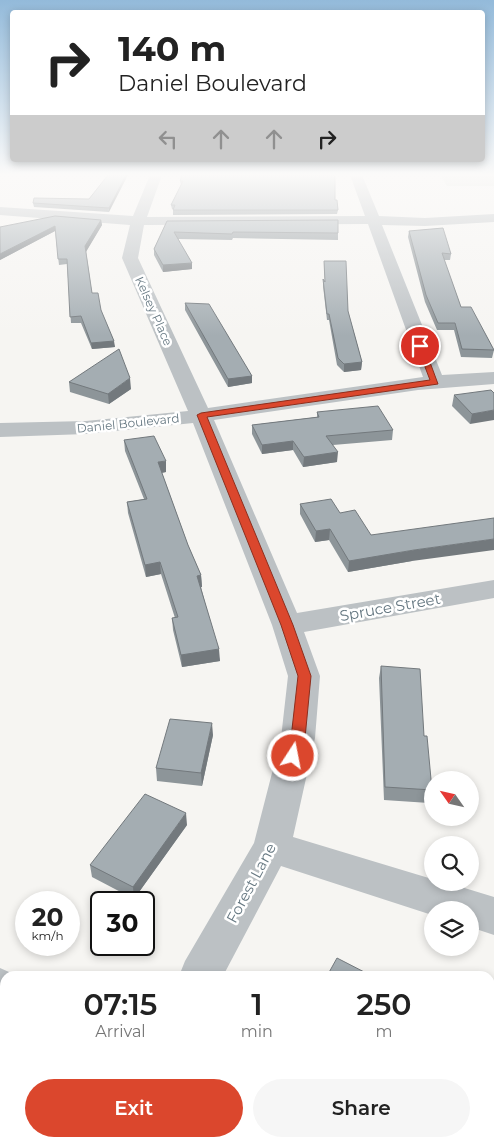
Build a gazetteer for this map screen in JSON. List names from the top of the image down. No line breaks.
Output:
{"streets":{"street":["Kelsey Place","Daniel Boulevard","Spruce Street","Forest Lane"]},"crossings":[["Kelsey Place","Daniel Boulevard"],["Kelsey Place","Forest Lane"],["Daniel Boulevard","Forest Lane"],["Spruce Street","Forest Lane"]],"north":"top left","page":{"turn":["140 m","Daniel Boulevard"],"speed":"20 km/h","limit":"30","eta":["07:15","Arrival","1","min","250","m"],"buttons":["Exit","Share"]}}
